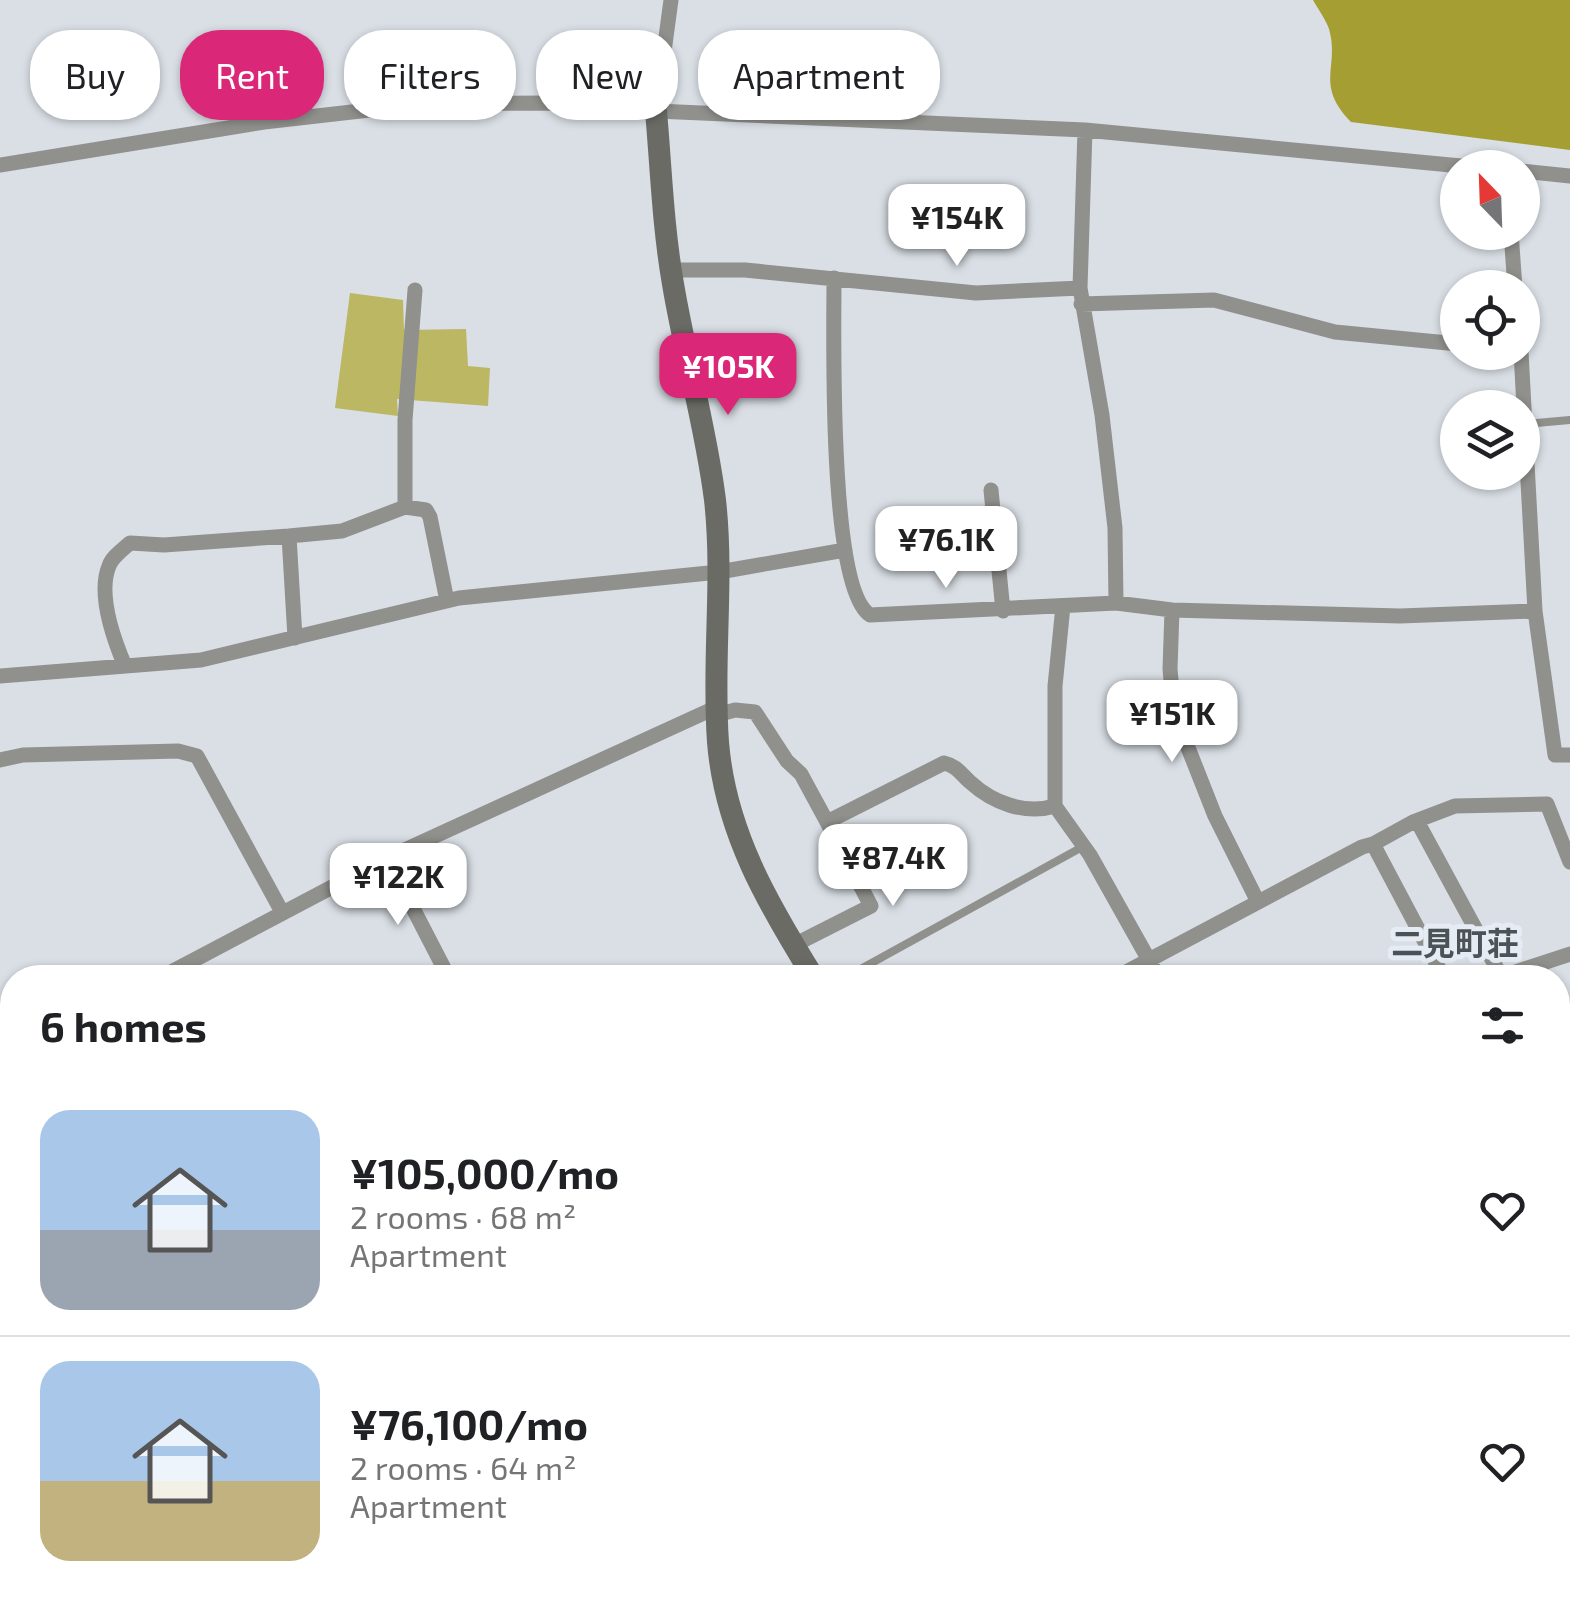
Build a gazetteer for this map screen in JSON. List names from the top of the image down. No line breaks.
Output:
{"districts":["二見町荘"],"north":"top left","page":{"chip":["Buy","Rent","Filters","New","Apartment"],"price":["¥154K","¥105K","¥76.1K","¥151K","¥87.4K","¥122K"],"heading":"6 homes","list":[{"name":"¥105,000/mo","note":"2 rooms · 68 m² · Apartment"},{"name":"¥76,100/mo","note":"2 rooms · 64 m² · Apartment"}]}}
